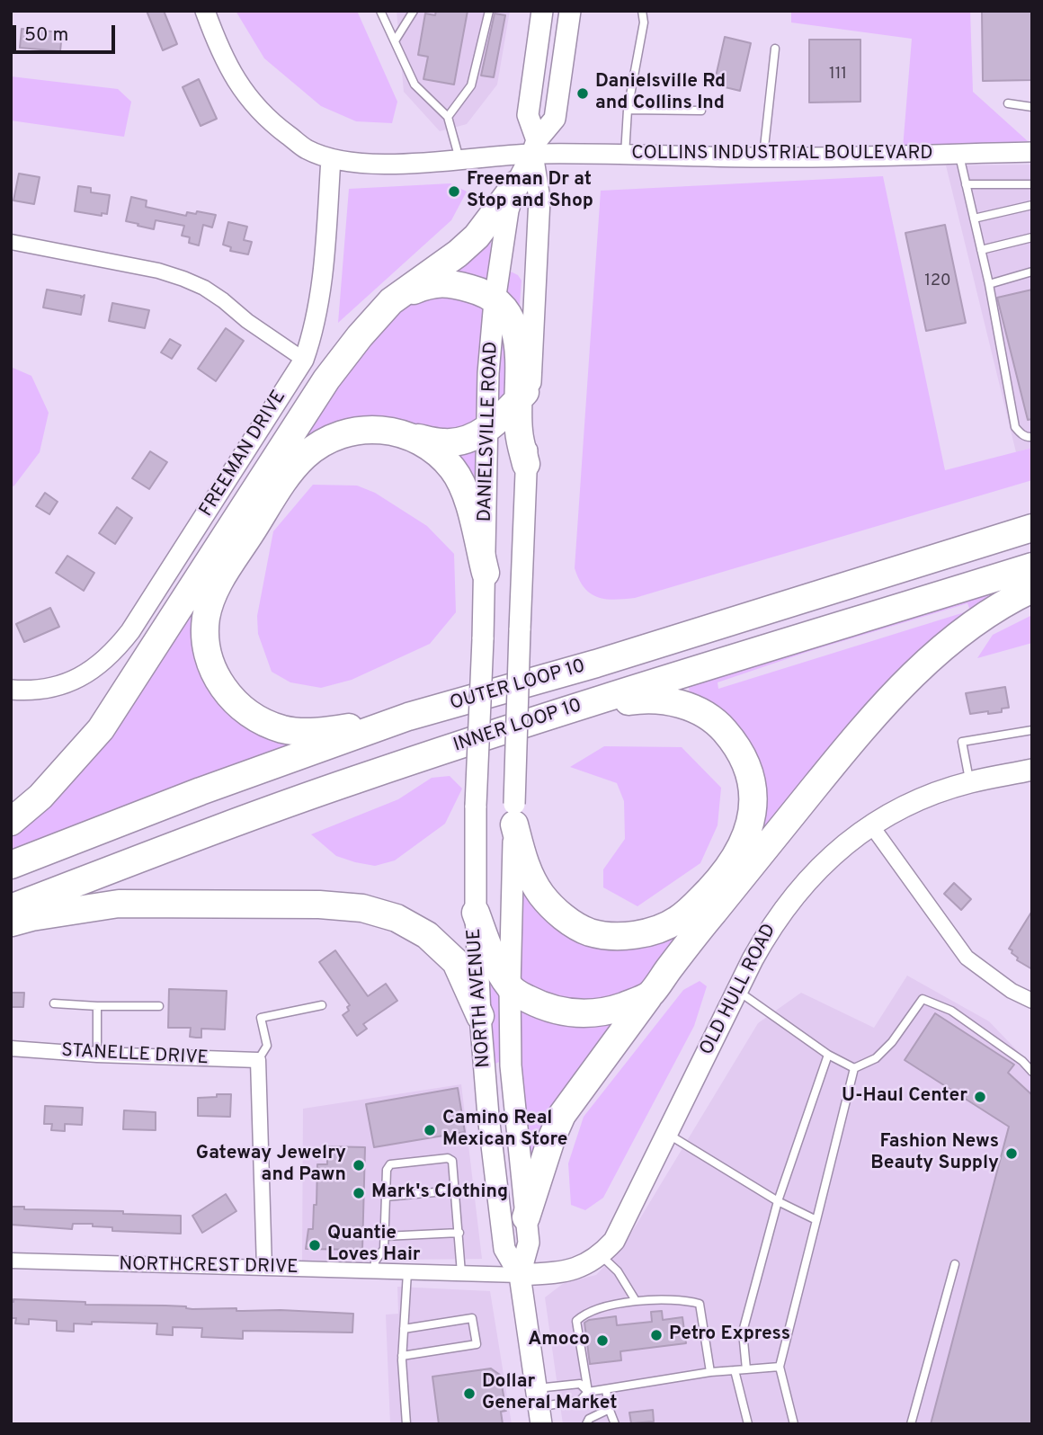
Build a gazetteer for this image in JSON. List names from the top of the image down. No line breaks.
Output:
{"streets":{"highway":["OUTER LOOP 10","INNER LOOP 10"],"main road":["DANIELSVILLE ROAD","OLD HULL ROAD","NORTH AVENUE"],"street":["COLLINS INDUSTRIAL BOULEVARD","FREEMAN DRIVE","STANELLE DRIVE","NORTHCREST DRIVE"]},"crossings":[["COLLINS INDUSTRIAL BOULEVARD","DANIELSVILLE ROAD"],["DANIELSVILLE ROAD","NORTH AVENUE"],["OLD HULL ROAD","NORTH AVENUE"],["OLD HULL ROAD","NORTHCREST DRIVE"],["NORTH AVENUE","NORTHCREST DRIVE"]],"places":["Danielsville Rd and Collins Ind","Freeman Dr at Stop and Shop","U-Haul Center","Camino Real Mexican Store","Fashion News Beauty Supply","Gateway Jewelry and Pawn","Mark's Clothing","Quantie Loves Hair","Petro Express","Amoco","Dollar General Market"],"house_numbers":["111","120"],"scale_bar":"50 m"}
